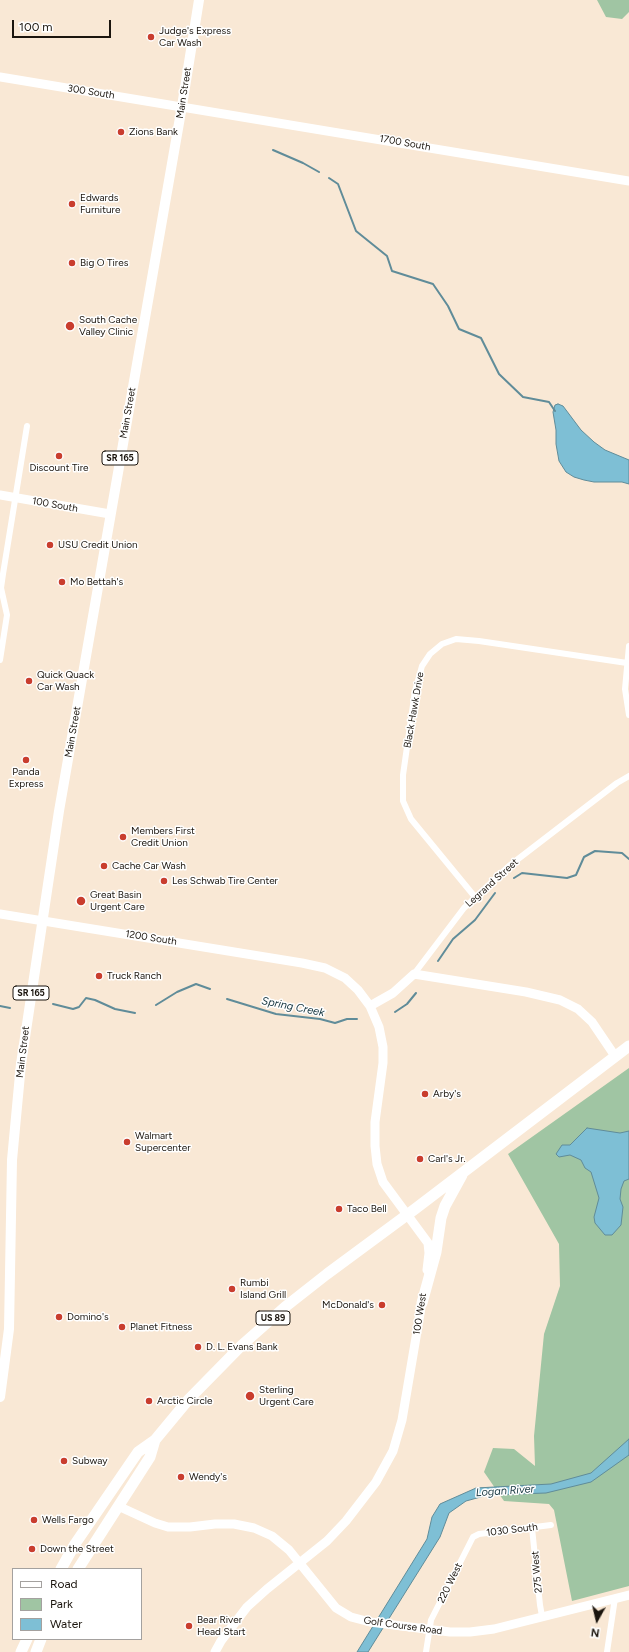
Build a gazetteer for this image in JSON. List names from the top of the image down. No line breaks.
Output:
{"streets":{"highway":["US 89"],"main road":["Main Street","SR 165"],"street":["300 South","1700 South","100 South","Black Hawk Drive","Legrand Street","1200 South","100 West","1030 South","275 West","220 West","Golf Course Road"]},"crossings":[["300 South","Main Street"],["300 South","1700 South"],["Main Street","1700 South"],["Main Street","100 South"],["Main Street","1200 South"],["Black Hawk Drive","Legrand Street"],["Legrand Street","100 West"],["1200 South","100 West"],["100 West","US 89"],["100 West","Golf Course Road"],["US 89","Golf Course Road"],["1030 South","275 West"],["1030 South","220 West"],["275 West","Golf Course Road"],["220 West","Golf Course Road"]],"water":["Spring Creek","Logan River"],"places":["Judge's Express Car Wash","Zions Bank","Edwards Furniture","Big O Tires","South Cache Valley Clinic","Discount Tire","USU Credit Union","Mo Bettah's","Quick Quack Car Wash","Panda Express","Members First Credit Union","Cache Car Wash","Les Schwab Tire Center","Great Basin Urgent Care","Truck Ranch","Arby's","Walmart Supercenter","Carl's Jr.","Taco Bell","Rumbi Island Grill","McDonald's","Domino's","Planet Fitness","D. L. Evans Bank","Sterling Urgent Care","Arctic Circle","Subway","Wendy's","Wells Fargo","Down the Street","Bear River Head Start"],"legend":["Road","Park","Water"],"scale_bar":"100 m","north":"bottom"}
